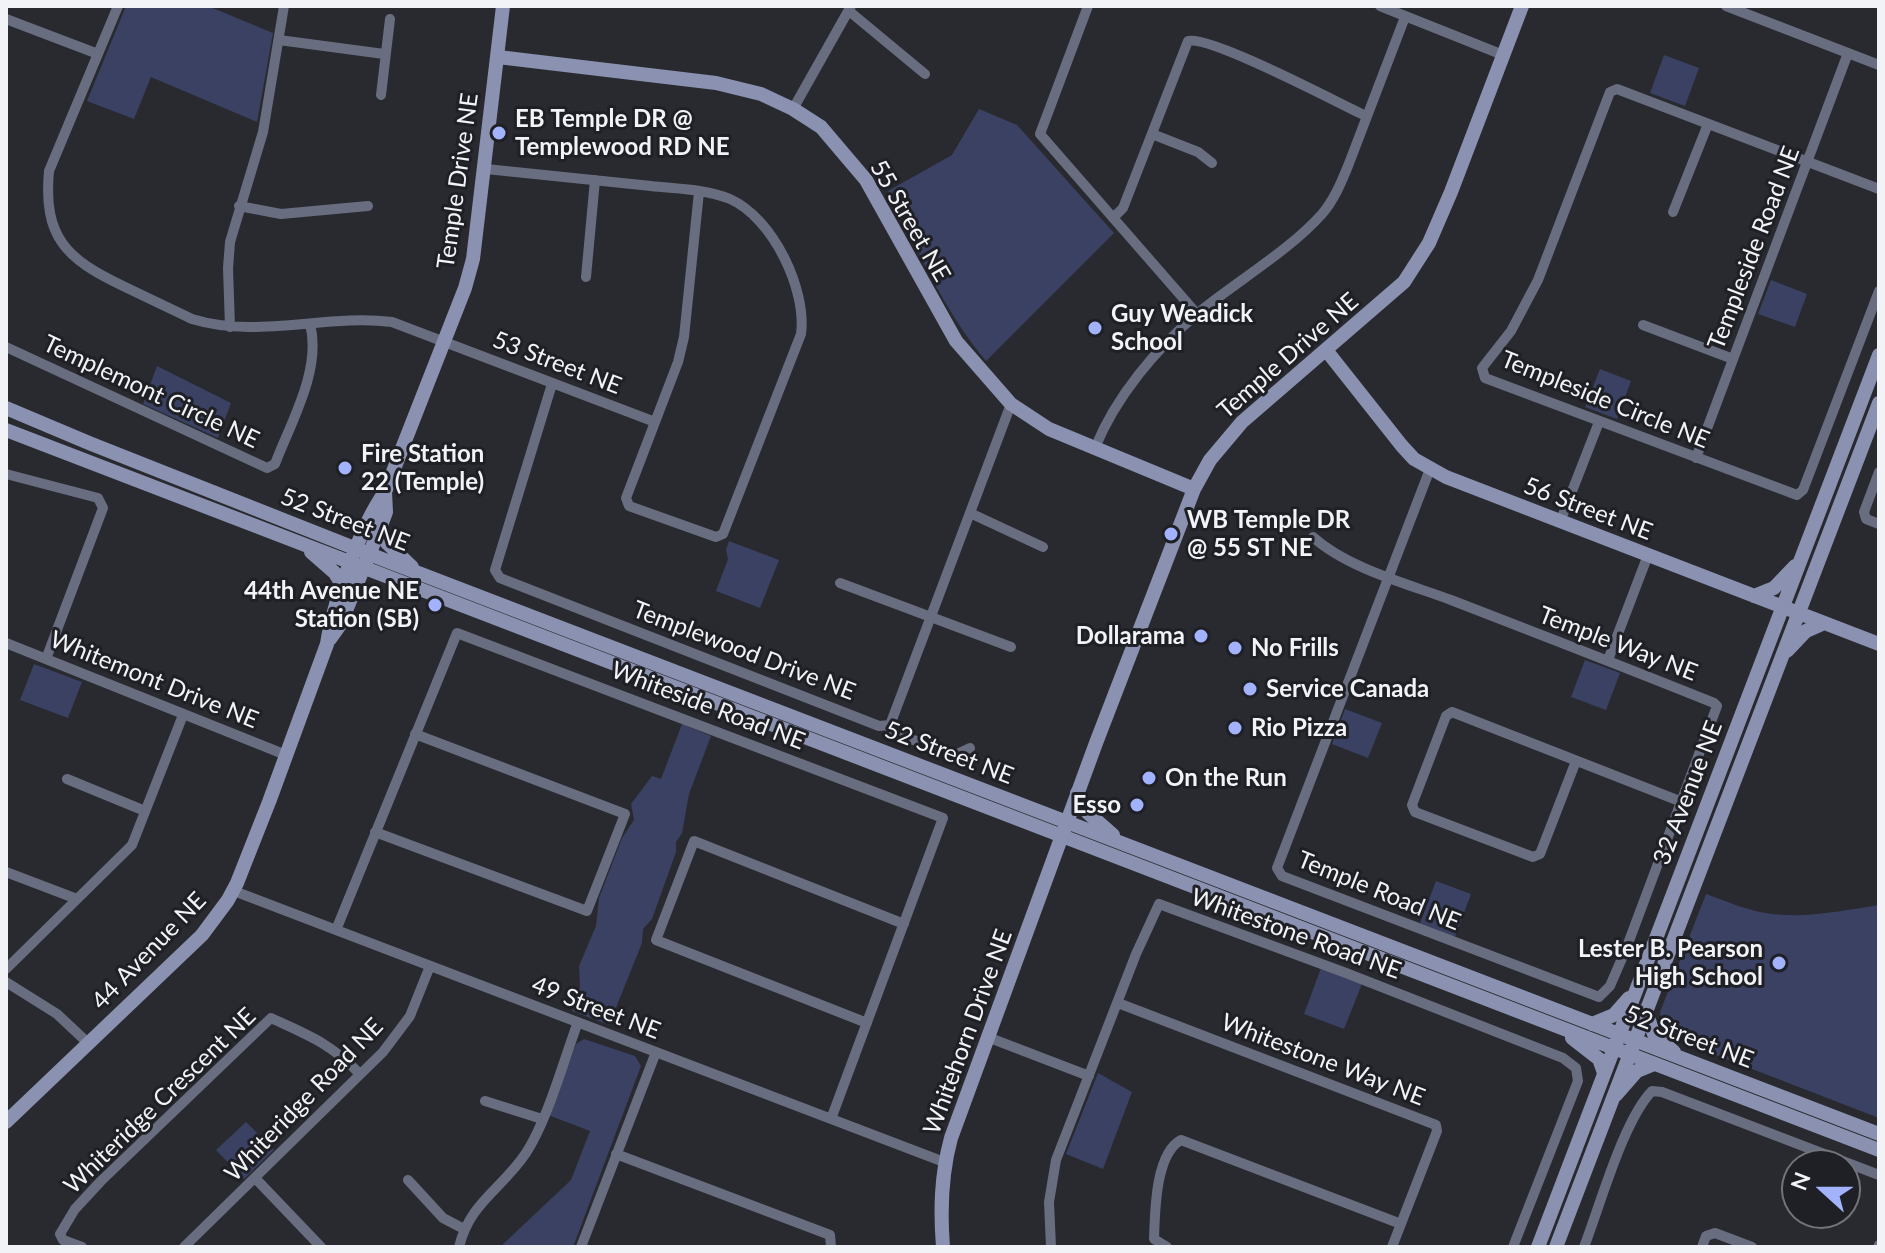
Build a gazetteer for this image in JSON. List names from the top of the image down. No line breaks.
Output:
{"streets":{"main road":["Temple Drive NE","55 Street NE","56 Street NE","52 Street NE","32 Avenue NE","44 Avenue NE","Whitehorn Drive NE"],"street":["Templeside Road NE","53 Street NE","Templemont Circle NE","Templeside Circle NE","Temple Way NE","Templewood Drive NE","Whitemont Drive NE","Whiteside Road NE","Temple Road NE","Whitestone Road NE","49 Street NE","Whitestone Way NE","Whiteridge Road NE","Whiteridge Crescent NE"]},"crossings":[["Temple Drive NE","55 Street NE"],["Temple Drive NE","53 Street NE"],["Temple Drive NE","56 Street NE"],["Temple Drive NE","52 Street NE"],["Temple Drive NE","44 Avenue NE"],["Temple Drive NE","Whitehorn Drive NE"],["Templeside Road NE","Templeside Circle NE"],["53 Street NE","Templemont Circle NE"],["53 Street NE","Templewood Drive NE"],["56 Street NE","32 Avenue NE"],["56 Street NE","Temple Road NE"],["52 Street NE","32 Avenue NE"],["52 Street NE","44 Avenue NE"],["52 Street NE","Whitehorn Drive NE"],["Temple Way NE","Temple Road NE"],["Whitemont Drive NE","44 Avenue NE"],["Whiteside Road NE","49 Street NE"],["Whitestone Road NE","Whitestone Way NE"],["44 Avenue NE","49 Street NE"],["49 Street NE","Whitehorn Drive NE"],["49 Street NE","Whiteridge Road NE"],["Whiteridge Road NE","Whiteridge Crescent NE"]],"places":["EB Temple DR @ Templewood RD NE","Guy Weadick School","Fire Station 22 (Temple)","WB Temple DR @ 55 ST NE","44th Avenue NE Station (SB)","Dollarama","No Frills","Service Canada","Rio Pizza","On the Run","Esso","Lester B. Pearson High School"],"north":"left"}
